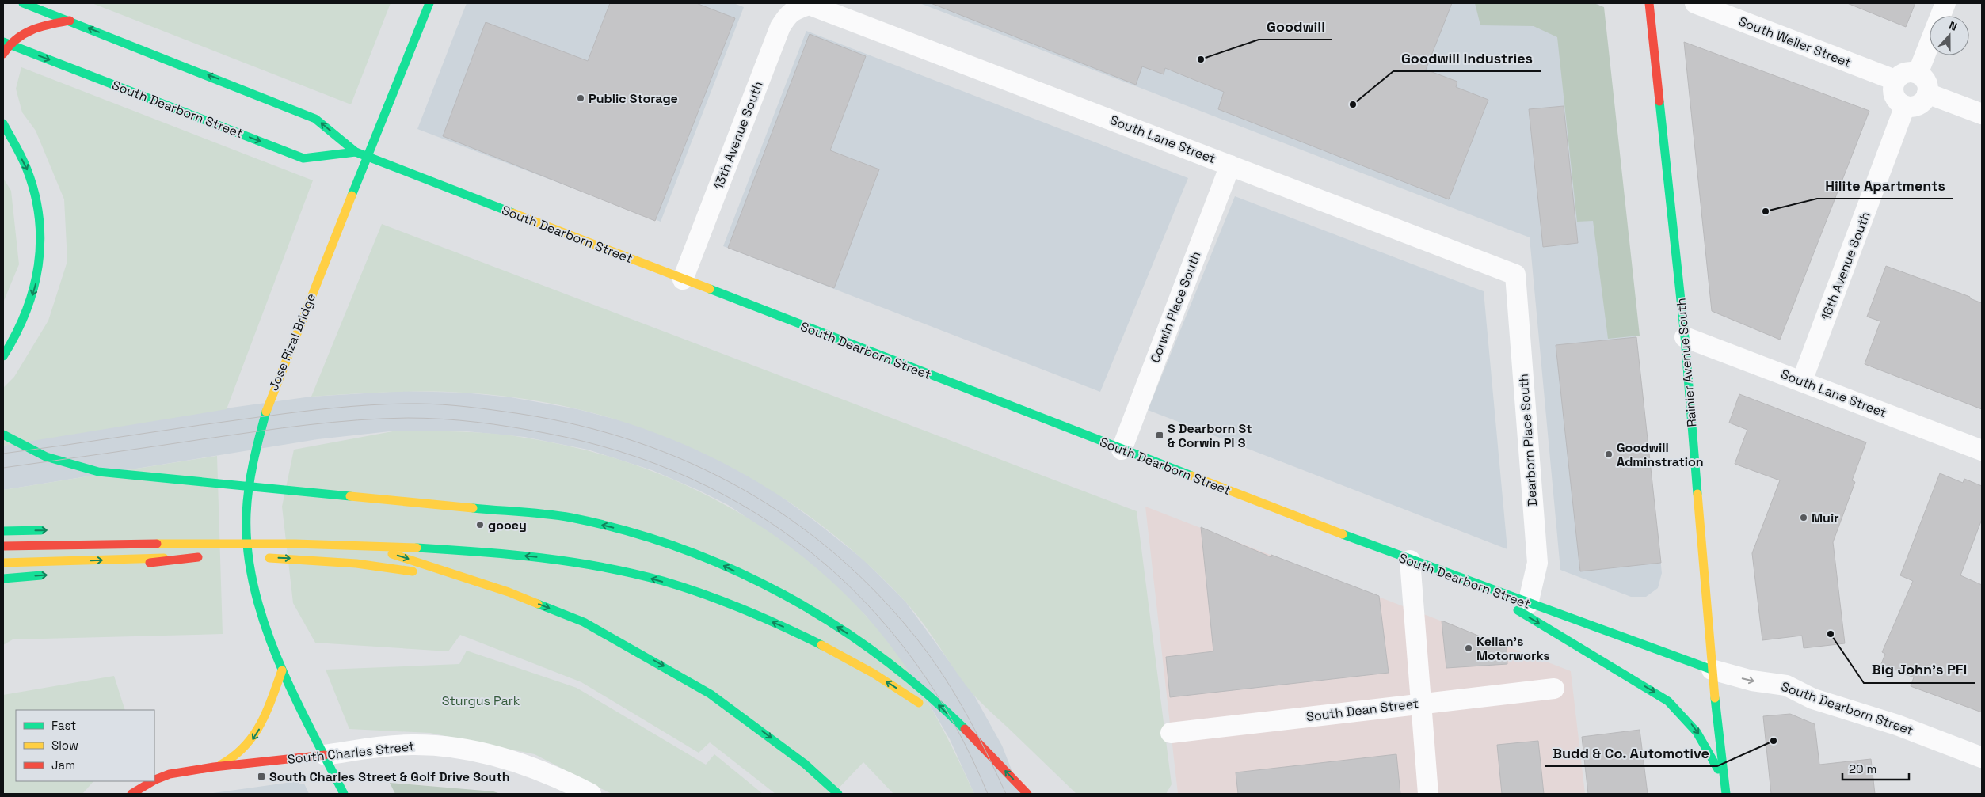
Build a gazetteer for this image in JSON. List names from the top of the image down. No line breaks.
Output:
{"streets":{"main road":["South Dearborn Street","Jose Rizal Bridge","Rainier Avenue South","South Charles Street"],"street":["South Weller Street","13th Avenue South","South Lane Street","16th Avenue South","Corwin Place South","Dearborn Place South","South Dean Street"]},"crossings":[["South Weller Street","16th Avenue South"],["South Dearborn Street","13th Avenue South"],["South Dearborn Street","Corwin Place South"],["South Dearborn Street","Rainier Avenue South"],["South Dearborn Street","Dearborn Place South"],["13th Avenue South","South Lane Street"],["South Lane Street","16th Avenue South"],["South Lane Street","Corwin Place South"],["South Lane Street","Rainier Avenue South"],["South Lane Street","Dearborn Place South"],["Jose Rizal Bridge","South Charles Street"]],"parks":["Sturgus Park"],"places":{"other":["Goodwill","Public Storage","Goodwill Industries","Hilite Apartments","Goodwill Adminstration","Muir","gooey","Big John's PFI","Kellan's Motorworks","Budd & Co. Automotive"],"transit":["S Dearborn St & Corwin Pl S","South Charles Street & Golf Drive South"]},"legend":["Fast","Slow","Jam"],"scale_bar":"20 m","north":"top"}
